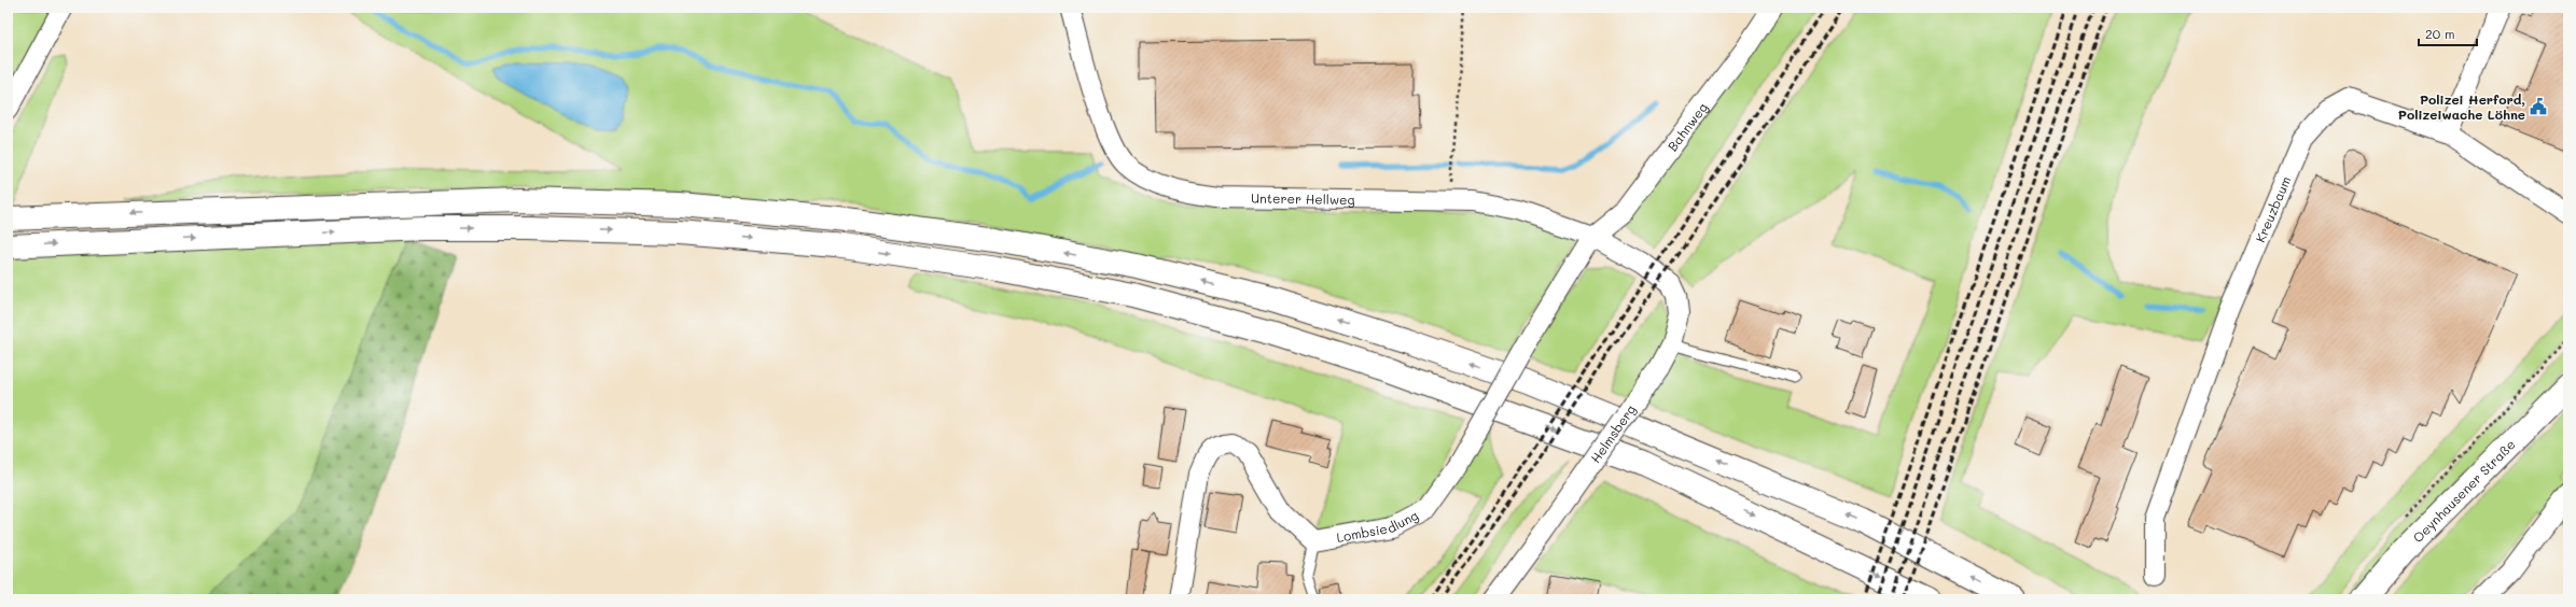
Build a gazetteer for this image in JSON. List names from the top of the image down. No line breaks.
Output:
{"streets":{"main road":["Oeynhausener Straße"],"street":["Bahnweg","Unterer Hellweg","Kreuzbaum","Helmsberg","Lombsiedlung"]},"crossings":[["Bahnweg","Unterer Hellweg"],["Bahnweg","Lombsiedlung"],["Unterer Hellweg","Helmsberg"],["Unterer Hellweg","Lombsiedlung"]],"places":{"public building":["Polizei Herford, Polizeiwache Löhne"]},"scale_bar":"20 m"}
